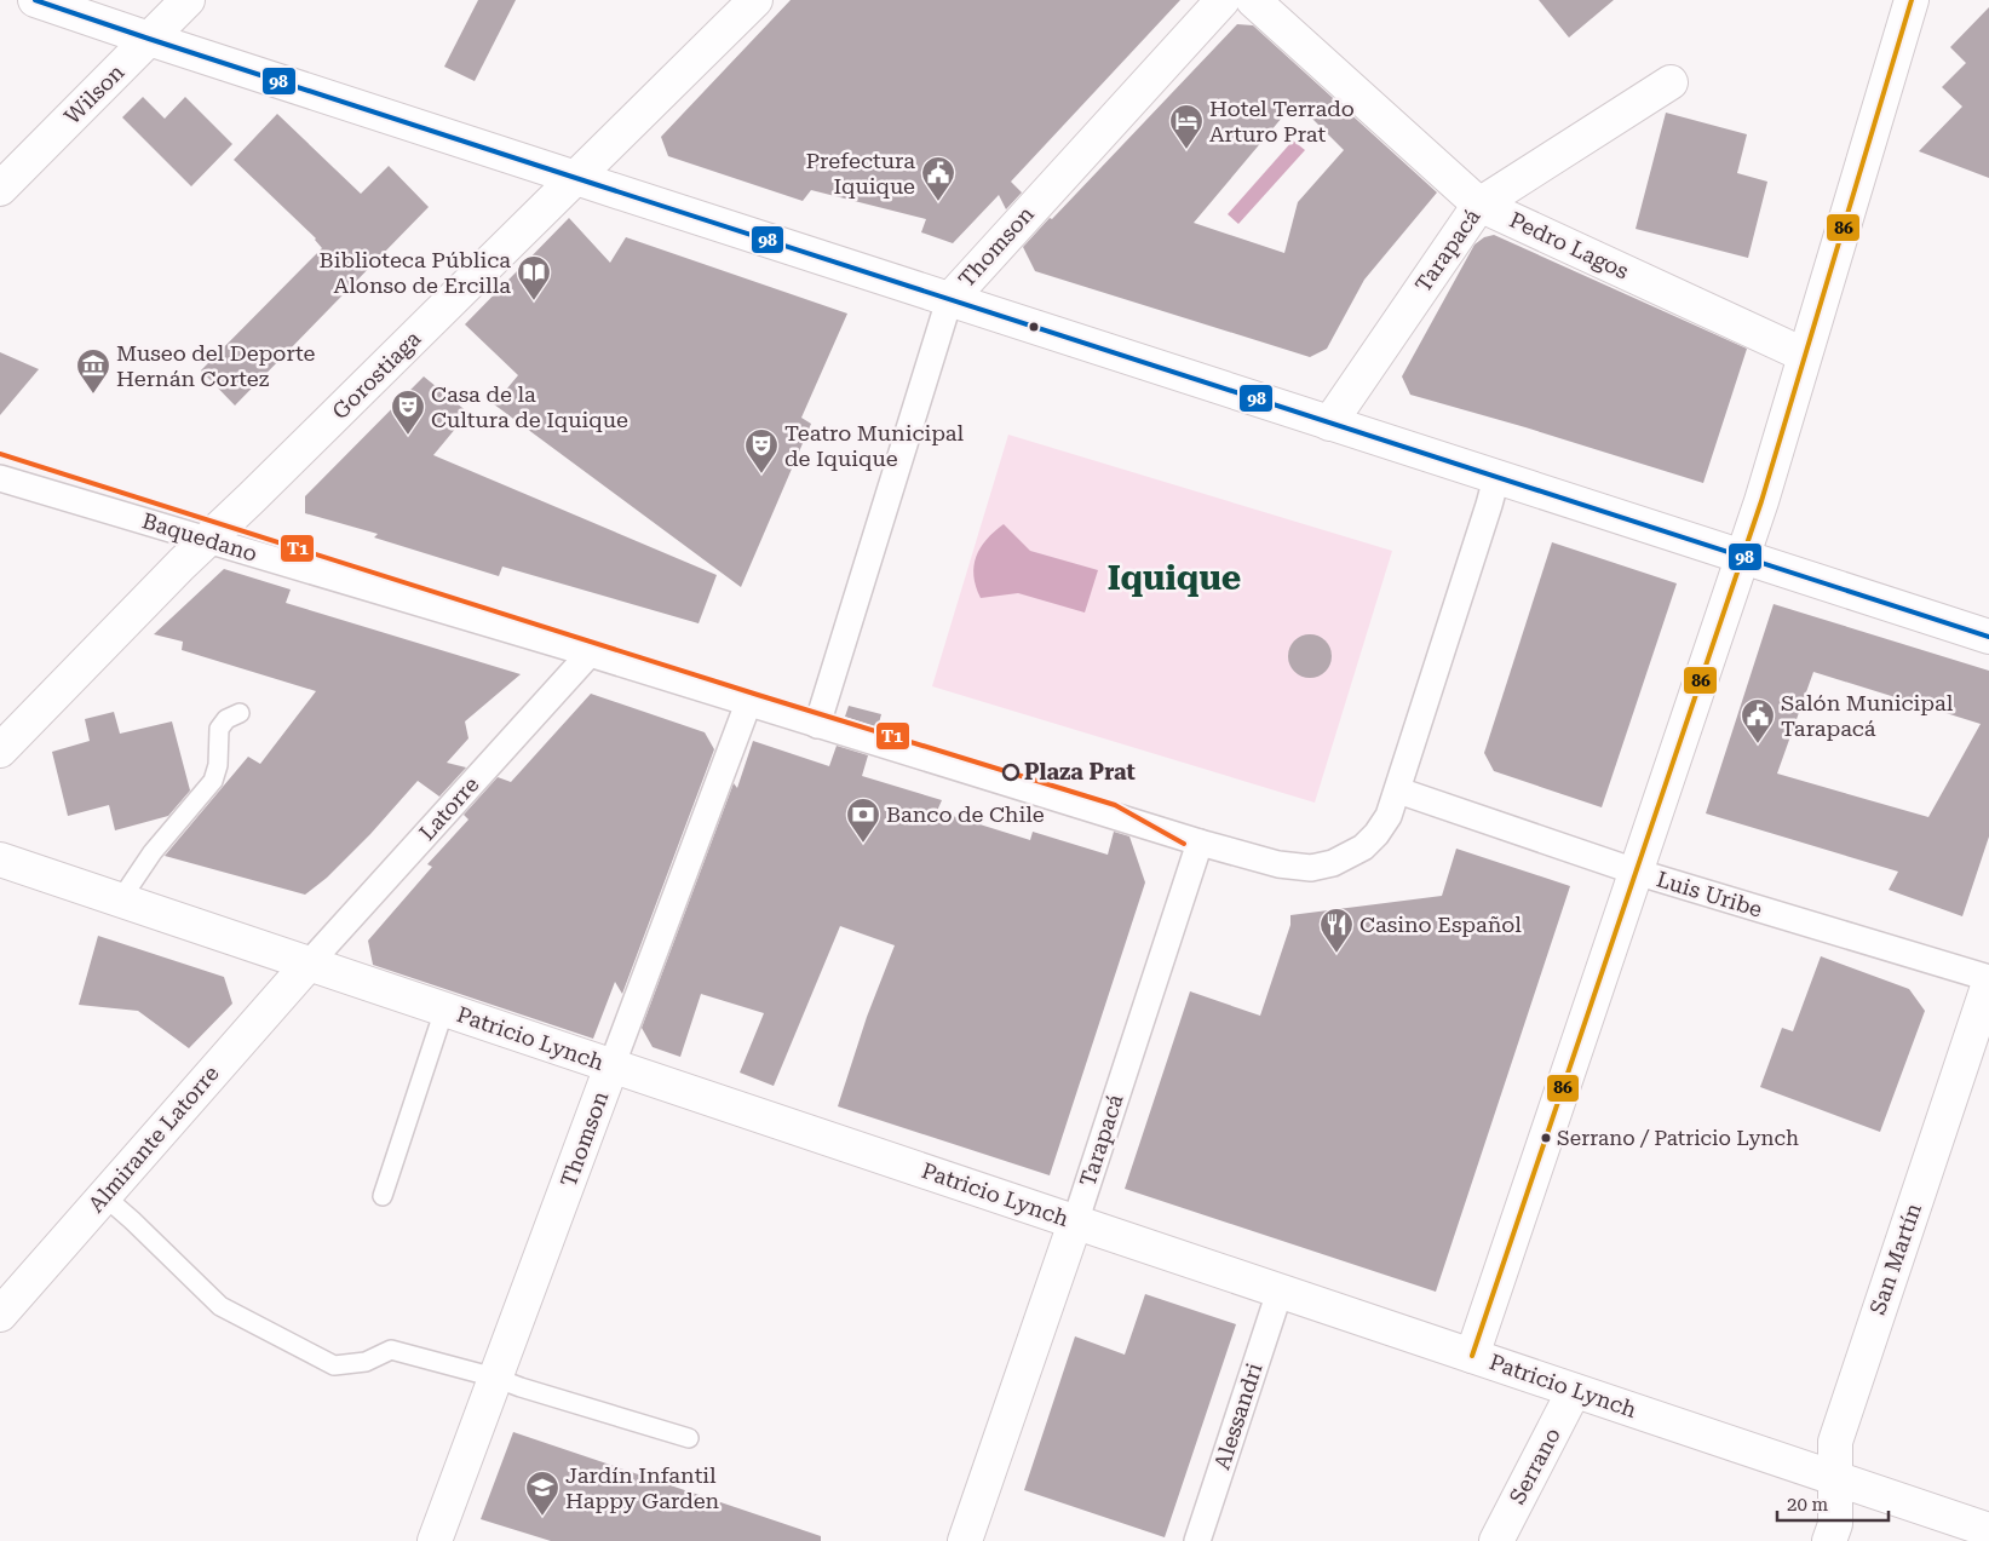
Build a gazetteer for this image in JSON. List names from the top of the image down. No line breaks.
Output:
{"streets":{"street":["Wilson","Pedro Lagos","Thomson","Tarapacá","Gorostiaga","Baquedano","Latorre","Luis Uribe","Patricio Lynch","Almirante Latorre","San Martín","Alessandri","Serrano"]},"crossings":[["Pedro Lagos","Tarapacá"],["Thomson","Baquedano"],["Thomson","Patricio Lynch"],["Tarapacá","Baquedano"],["Tarapacá","Patricio Lynch"],["Gorostiaga","Baquedano"],["Baquedano","Latorre"],["Baquedano","Luis Uribe"],["Latorre","Patricio Lynch"],["Latorre","Almirante Latorre"],["Luis Uribe","San Martín"],["Patricio Lynch","Almirante Latorre"],["Patricio Lynch","San Martín"],["Patricio Lynch","Alessandri"],["Patricio Lynch","Serrano"]],"districts":["Iquique"],"places":{"hotel":["Hotel Terrado Arturo Prat"],"public building":["Prefectura Iquique","Salón Municipal Tarapacá"],"library":["Biblioteca Pública Alonso de Ercilla"],"museum":["Museo del Deporte Hernán Cortez"],"theatre":["Casa de la Cultura de Iquique","Teatro Municipal de Iquique"],"other":["Plaza Prat","Serrano / Patricio Lynch"],"bank":["Banco de Chile"],"restaurant":["Casino Español"],"school or university":["Jardín Infantil Happy Garden"]},"lines":["transit line 98","transit line 86","transit line T1"],"scale_bar":"20 m"}
